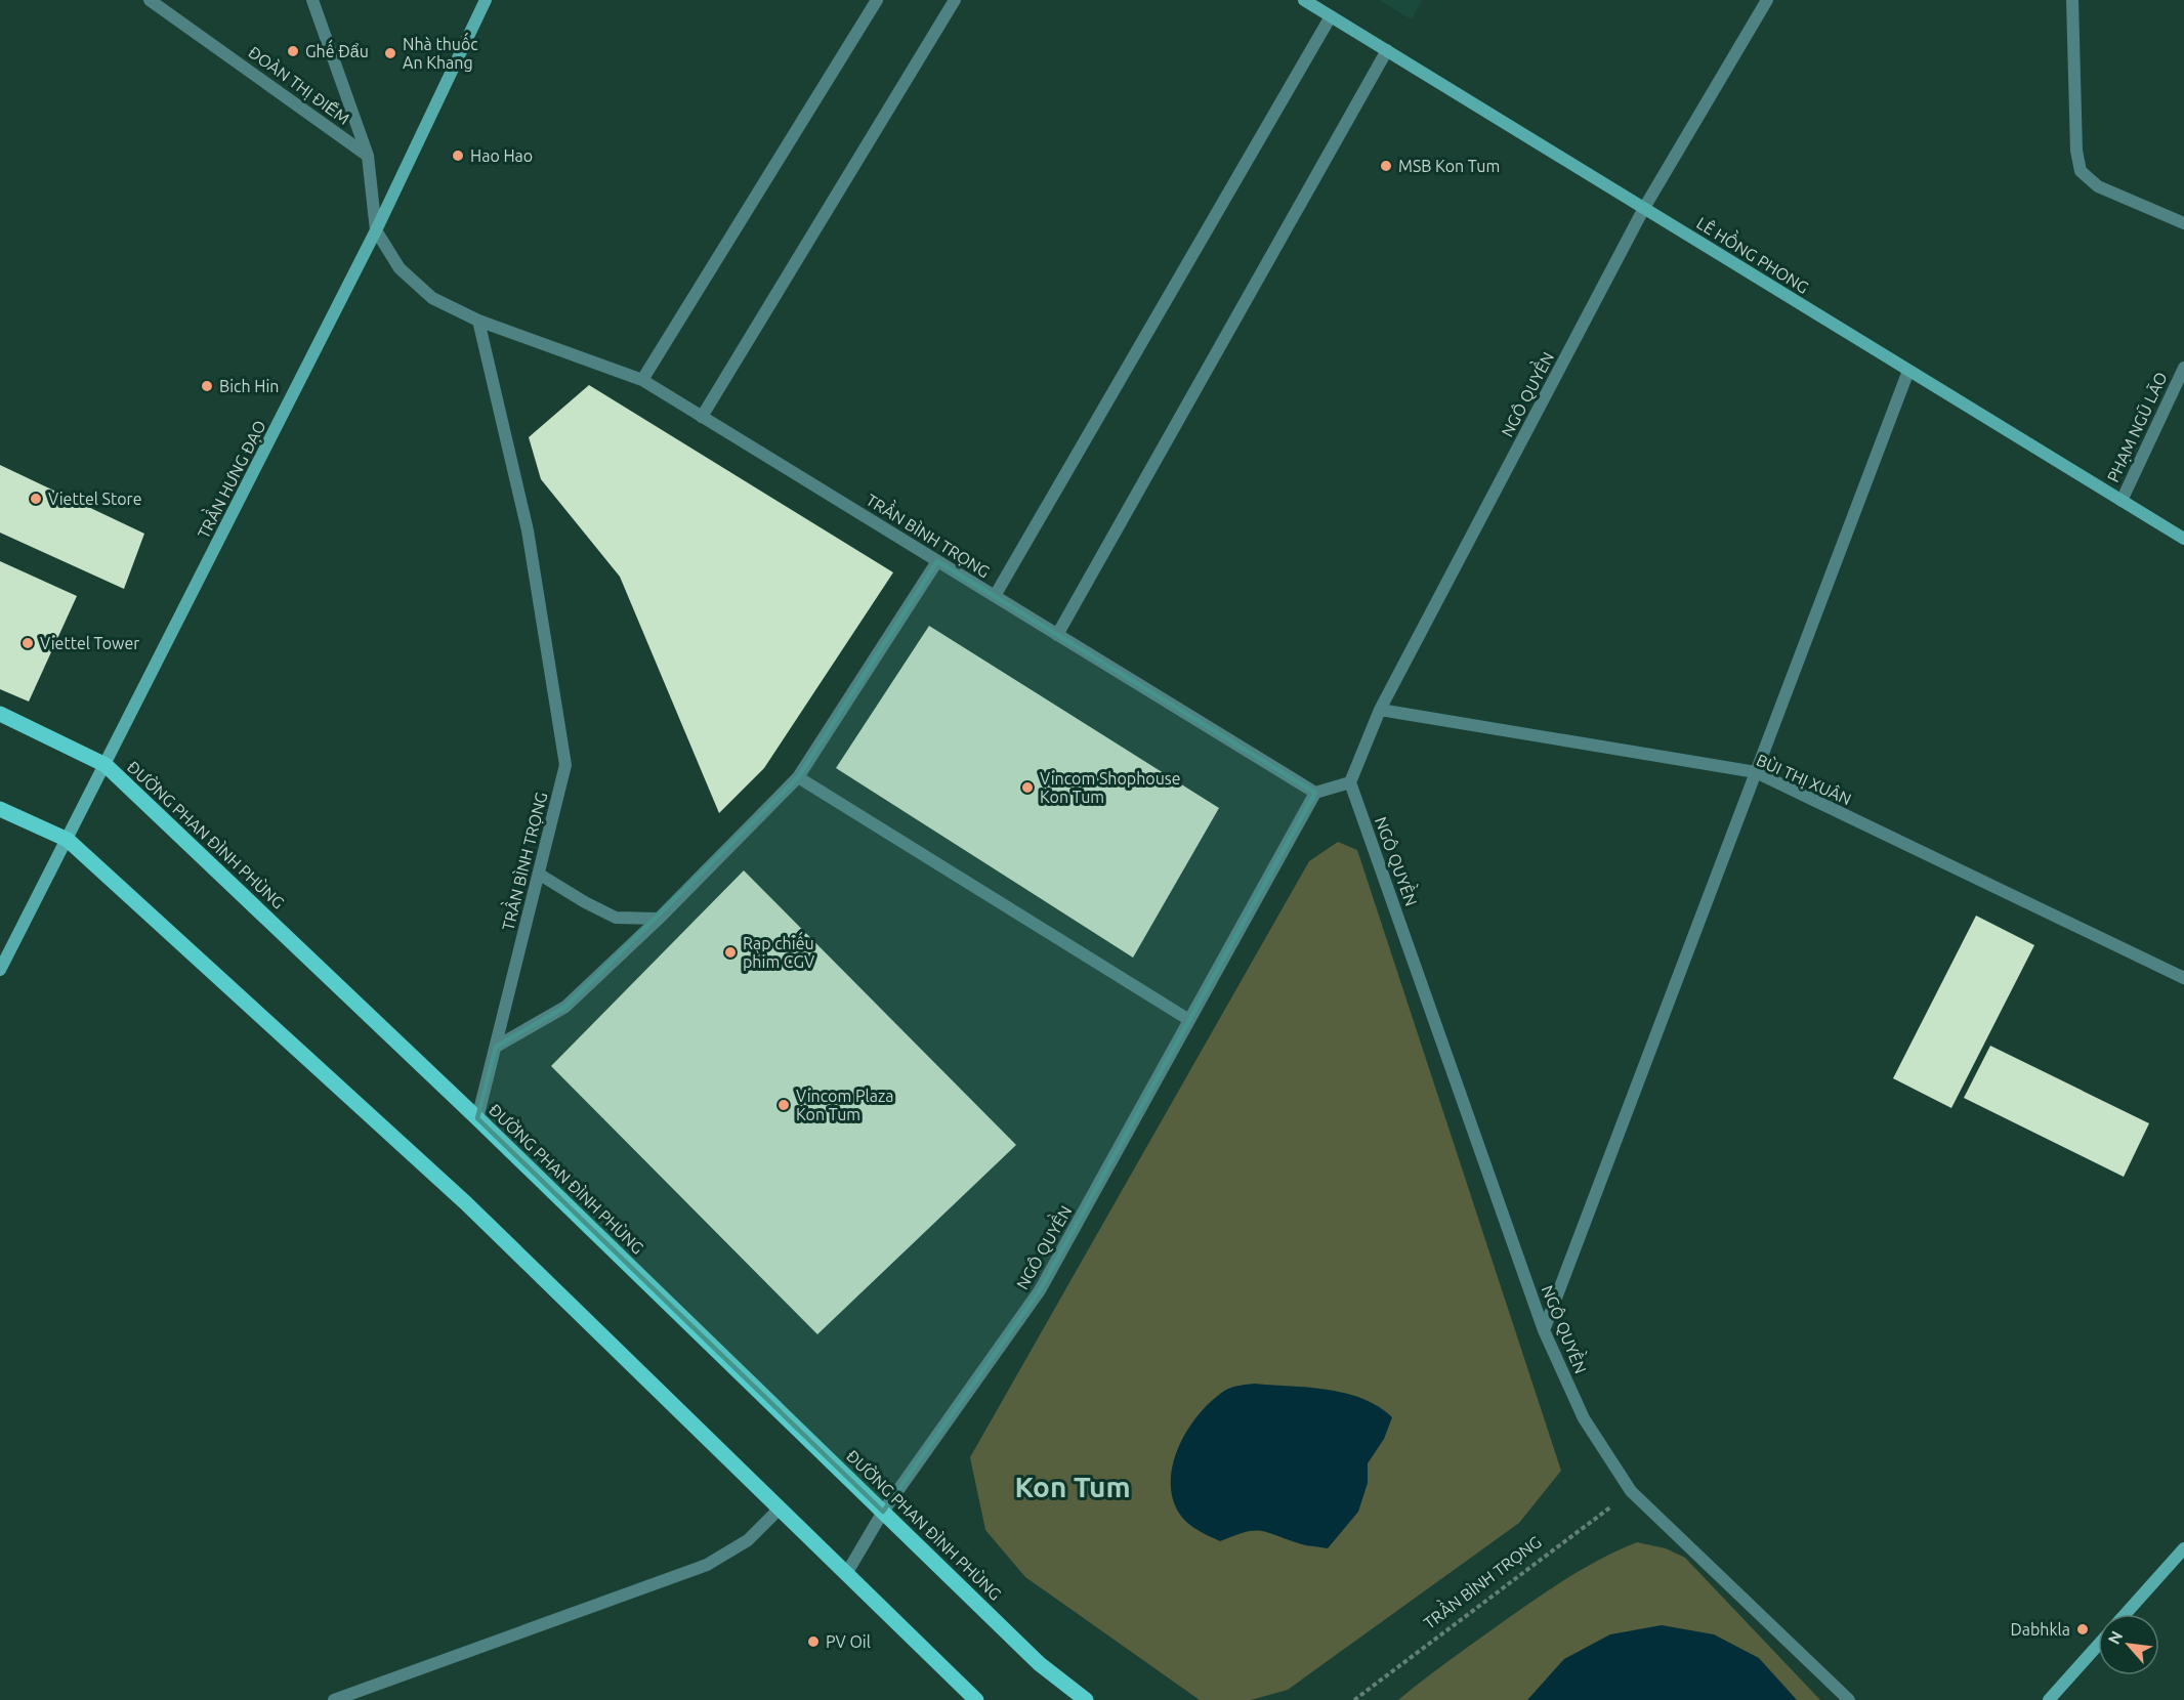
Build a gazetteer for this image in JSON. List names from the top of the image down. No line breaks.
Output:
{"streets":{"main road":["ĐƯỜNG PHAN ĐÌNH PHÙNG"],"street":["ĐOÀN THỊ ĐIỂM","LÊ HỒNG PHONG","NGÔ QUYỀN","PHẠM NGŨ LÃO","TRẦN HƯNG ĐẠO","TRẦN BÌNH TRỌNG","BÙI THỊ XUÂN"]},"crossings":[["LÊ HỒNG PHONG","NGÔ QUYỀN"],["LÊ HỒNG PHONG","PHẠM NGŨ LÃO"],["NGÔ QUYỀN","TRẦN BÌNH TRỌNG"],["NGÔ QUYỀN","BÙI THỊ XUÂN"],["NGÔ QUYỀN","ĐƯỜNG PHAN ĐÌNH PHÙNG"],["TRẦN HƯNG ĐẠO","TRẦN BÌNH TRỌNG"],["TRẦN HƯNG ĐẠO","ĐƯỜNG PHAN ĐÌNH PHÙNG"],["TRẦN BÌNH TRỌNG","ĐƯỜNG PHAN ĐÌNH PHÙNG"]],"districts":["Kon Tum"],"places":["Ghế Đẩu","Nhà thuốc An Khang","Hao Hao","MSB Kon Tum","Bich Hin","Viettel Store","Viettel Tower","Vincom Shophouse Kon Tum","Rạp chiếu phim CGV","Vincom Plaza Kon Tum","Dabhkla","PV Oil"],"north":"top left"}
